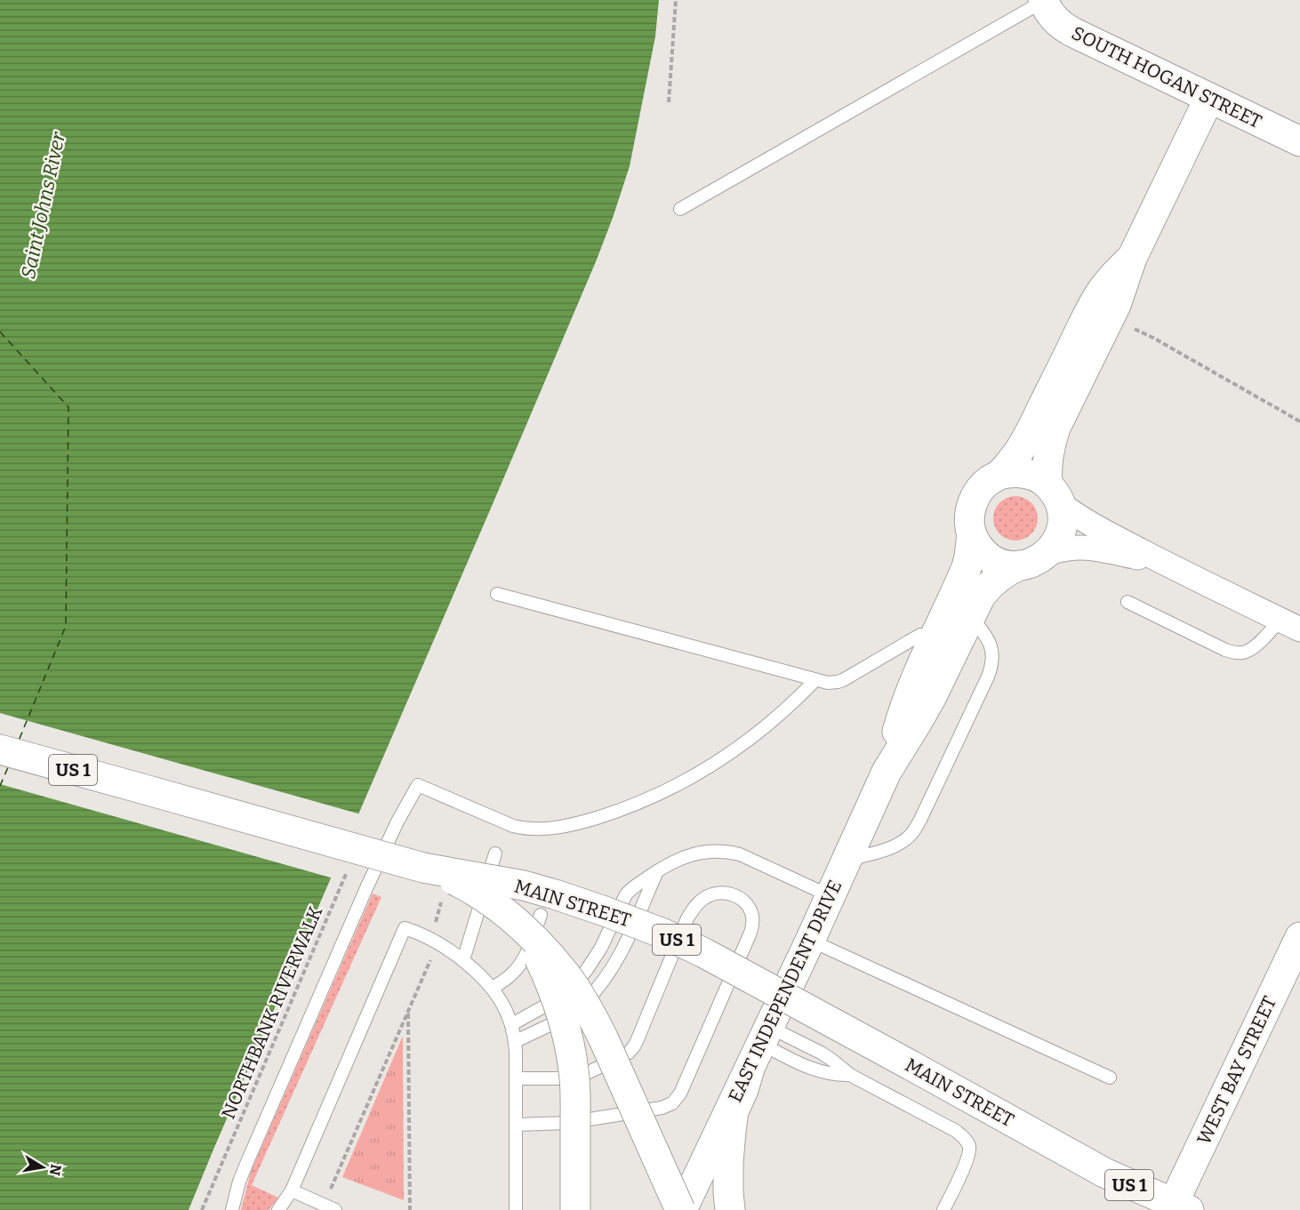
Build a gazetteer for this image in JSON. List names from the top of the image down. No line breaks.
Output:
{"streets":{"main road":["SOUTH HOGAN STREET","US 1","MAIN STREET","EAST INDEPENDENT DRIVE","WEST BAY STREET"],"path":["NORTHBANK RIVERWALK"]},"crossings":[["SOUTH HOGAN STREET","EAST INDEPENDENT DRIVE"],["US 1","MAIN STREET"],["US 1","EAST INDEPENDENT DRIVE"],["MAIN STREET","WEST BAY STREET"]],"water":["Saint Johns River"],"north":"right"}
